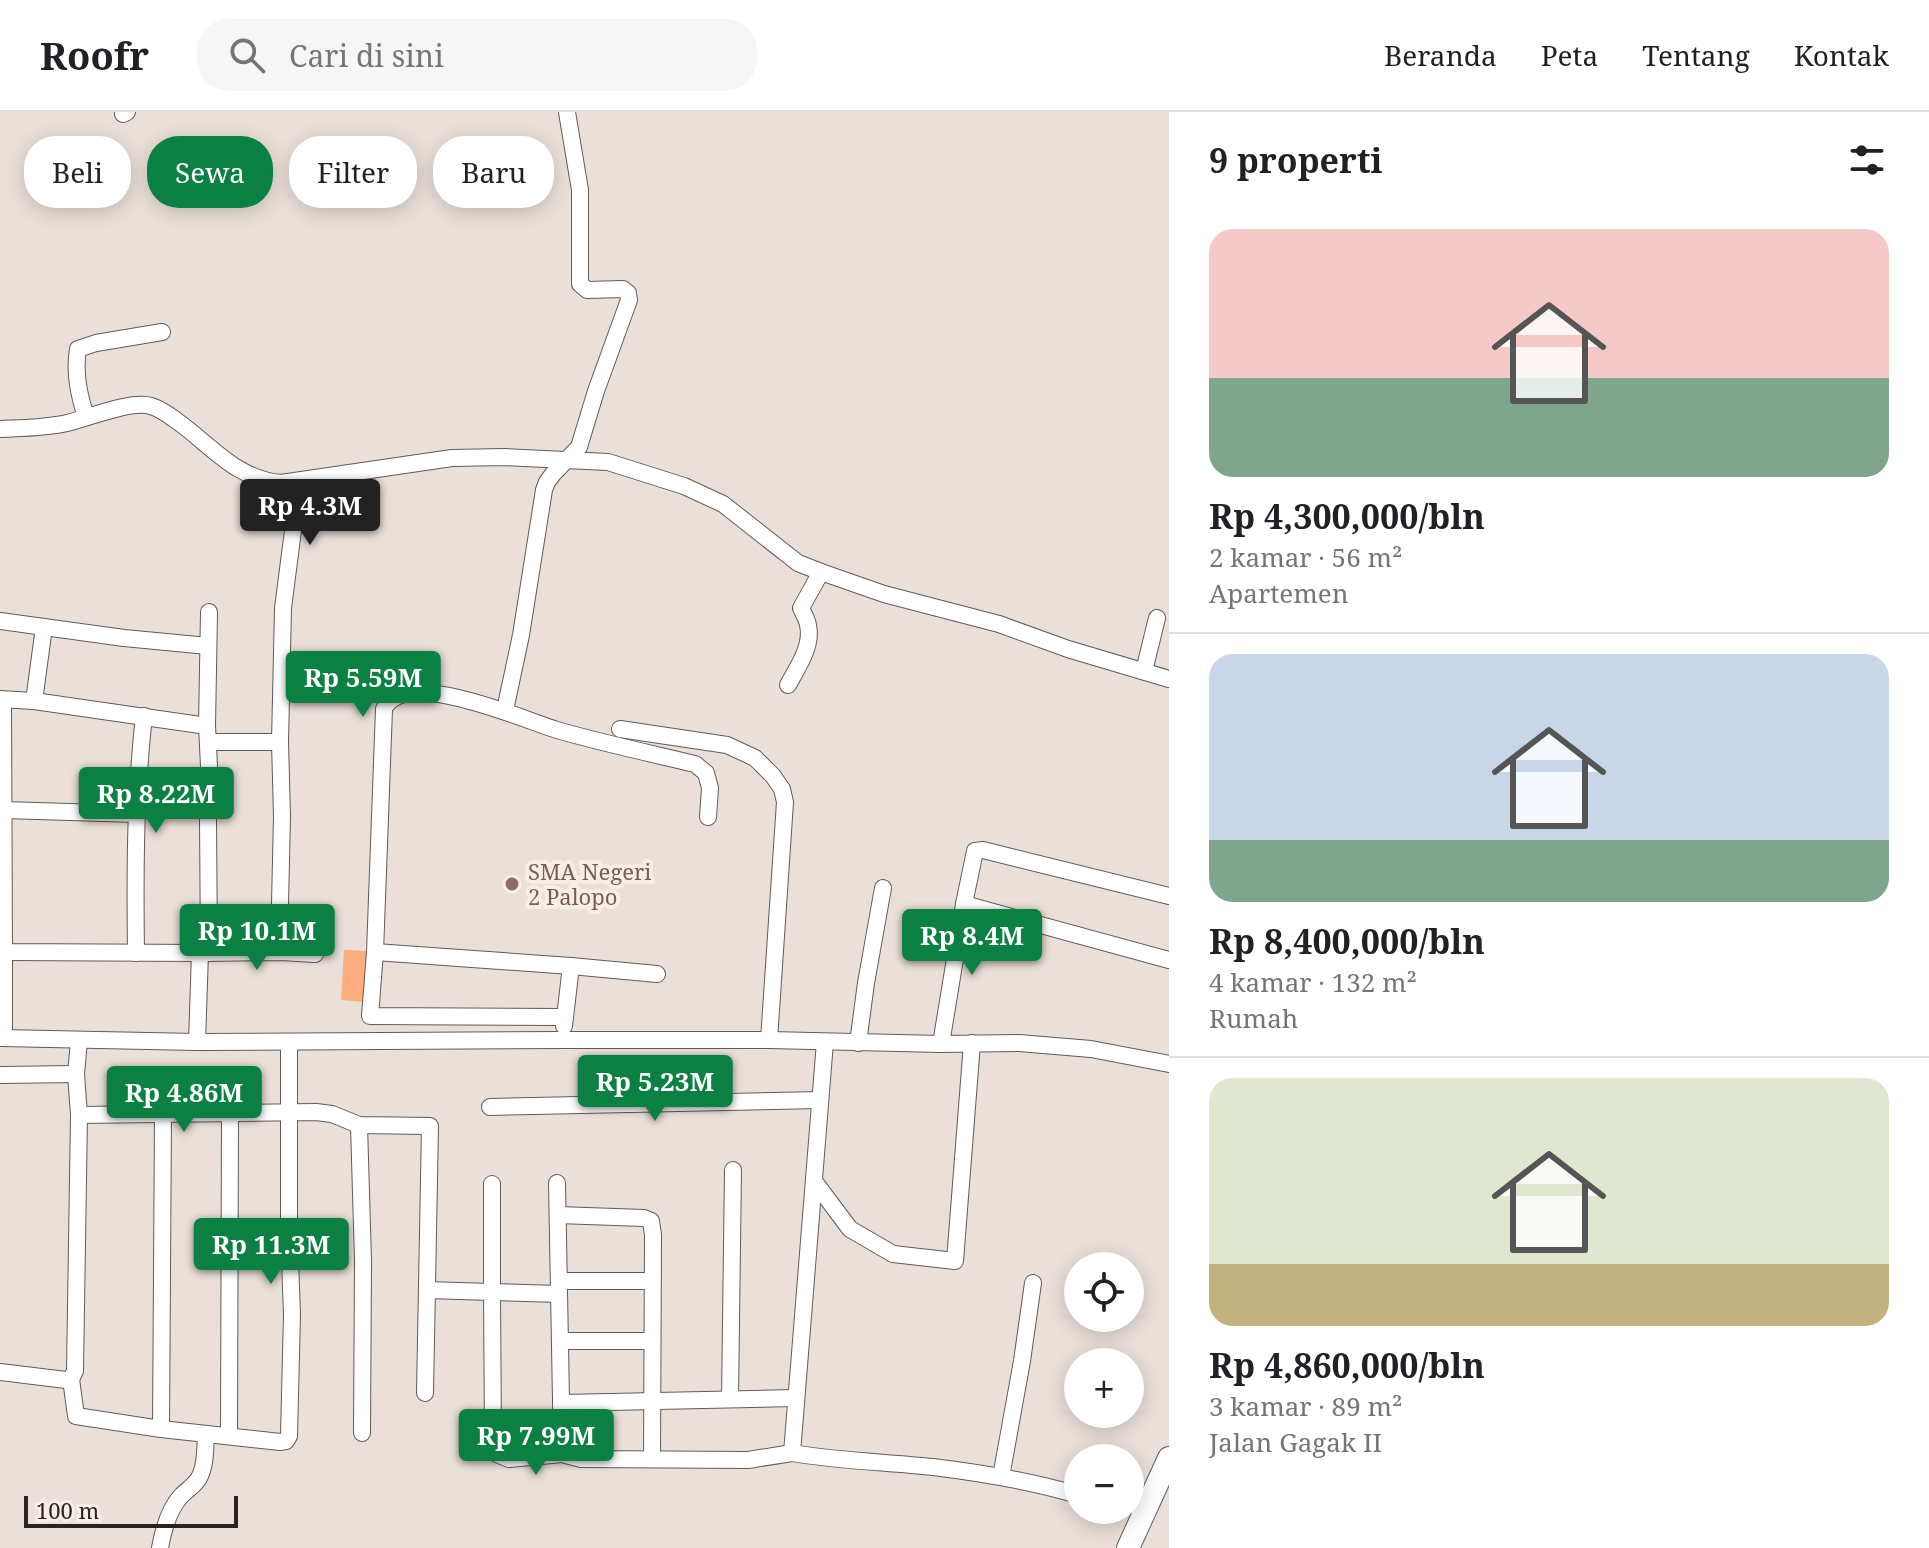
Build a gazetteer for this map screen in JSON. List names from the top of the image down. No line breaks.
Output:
{"places":["SMA Negeri 2 Palopo"],"scale_bar":"100 m","page":{"header":"Roofr","search":"Cari di sini","nav":["Beranda","Peta","Tentang","Kontak"],"heading":"9 properti","chip":["Beli","Sewa","Filter","Baru"],"list":[{"name":"Rp 4,300,000/bln","note":"2 kamar · 56 m² · Apartemen"},{"name":"Rp 8,400,000/bln","note":"4 kamar · 132 m² · Rumah"},{"name":"Rp 4,860,000/bln","note":"3 kamar · 89 m² · Jalan Gagak II"}],"price":["Rp 4.3M","Rp 5.59M","Rp 8.22M","Rp 10.1M","Rp 8.4M","Rp 5.23M","Rp 4.86M","Rp 11.3M","Rp 7.99M"],"map_buttons":["+","−"],"scale":"100 m"}}
